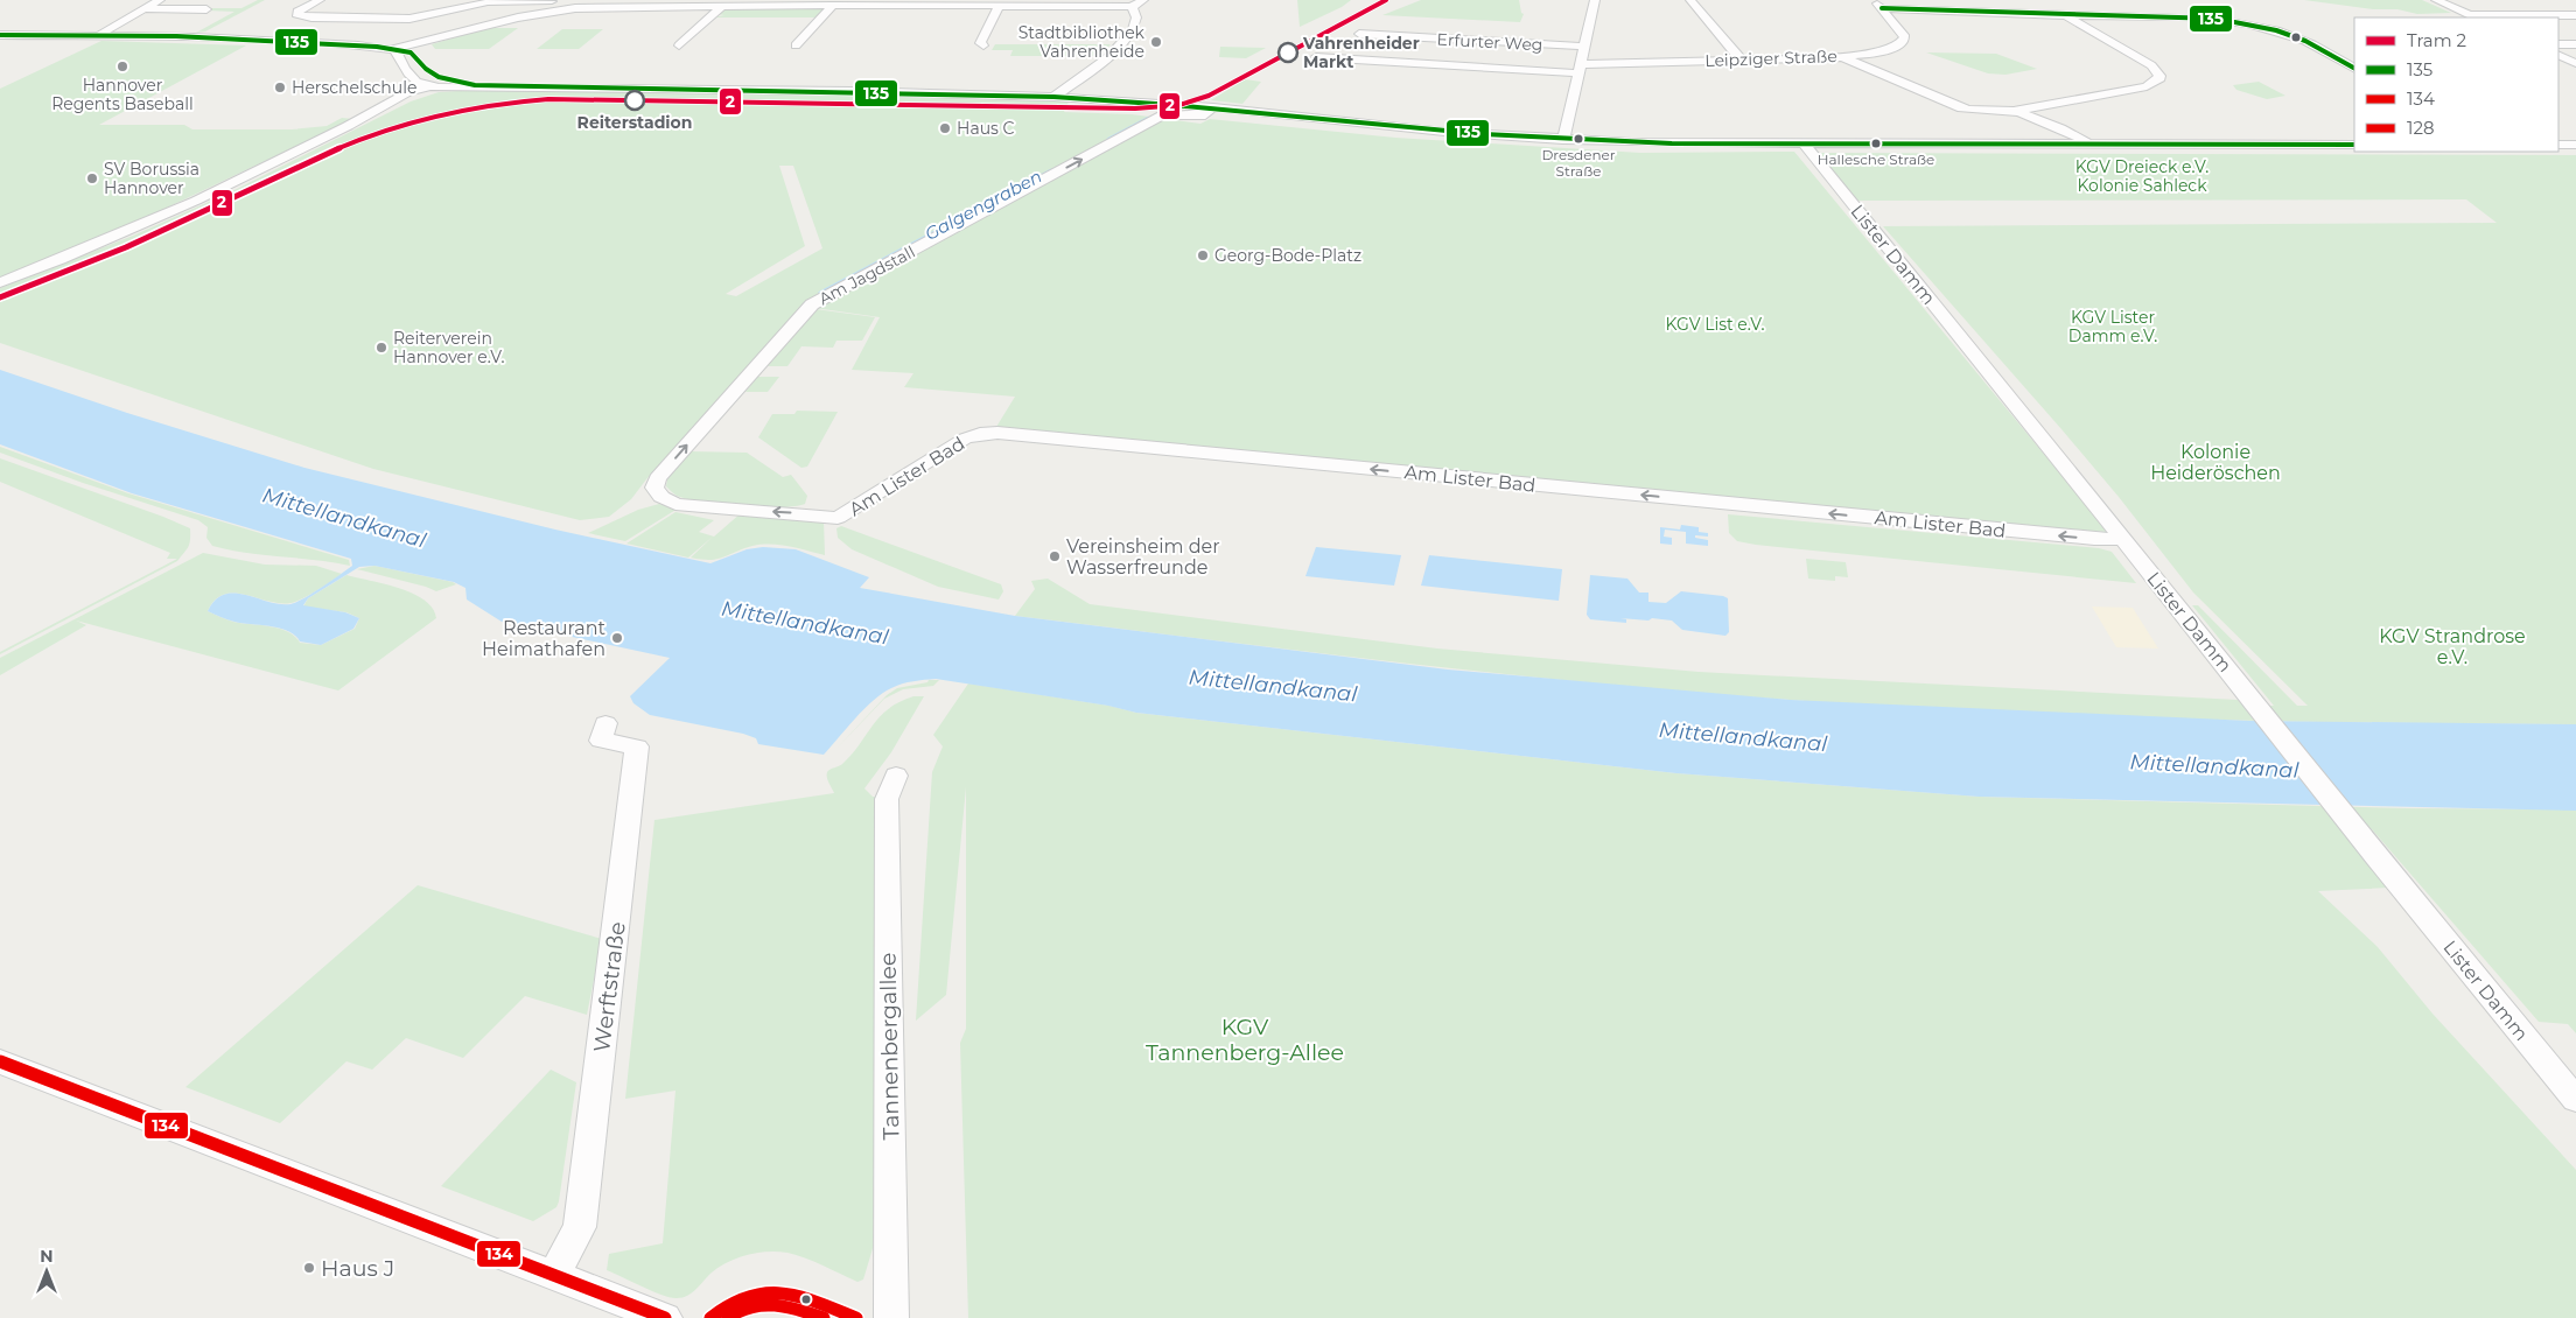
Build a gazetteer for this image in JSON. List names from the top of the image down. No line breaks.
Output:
{"streets":{"street":["Erfurter Weg","Leipziger Straße","Lister Damm","Am Jagdstall","Am Lister Bad","Werftstraße","Tannenbergallee"]},"crossings":[["Lister Damm","Am Lister Bad"],["Am Jagdstall","Am Lister Bad"]],"one_way":["Am Lister Bad"],"water":["Galgengraben","Mittellandkanal"],"parks":["KGV Dreieck e.V. Kolonie Sahleck","KGV Lister Damm e.V.","KGV List e.V.","Kolonie Heideröschen","KGV Strandrose e.V.","KGV Tannenberg-Allee"],"places":["Stadtbibliothek Vahrenheide","Vahrenheider Markt","Hannover Regents Baseball","Herschelschule","Reiterstadion","Haus C","Dresdener Straße","Hallesche Straße","SV Borussia Hannover","Georg-Bode-Platz","Reiterverein Hannover e.V.","Vereinsheim der Wasserfreunde","Restaurant Heimathafen","Haus J"],"lines":["tram line 2","transit line 135","transit line 134","transit line 128"],"legend":["Tram 2","135","134","128"],"north":"top"}
